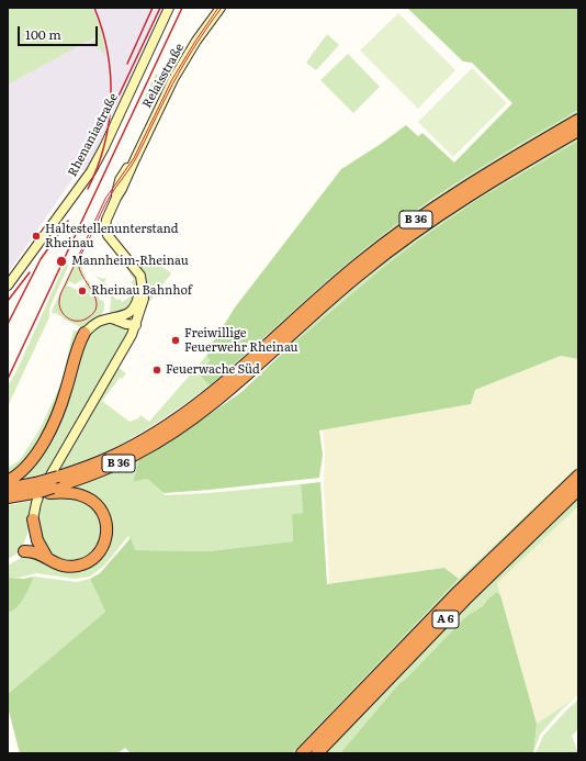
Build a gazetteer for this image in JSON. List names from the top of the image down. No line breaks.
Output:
{"streets":{"highway":["B 36","A 6"],"main road":["Relaisstraße","Rhenaniastraße"]},"places":["Haltestellenunterstand Rheinau","Mannheim-Rheinau","Rheinau Bahnhof","Freiwillige Feuerwehr Rheinau","Feuerwache Süd"],"scale_bar":"100 m"}
